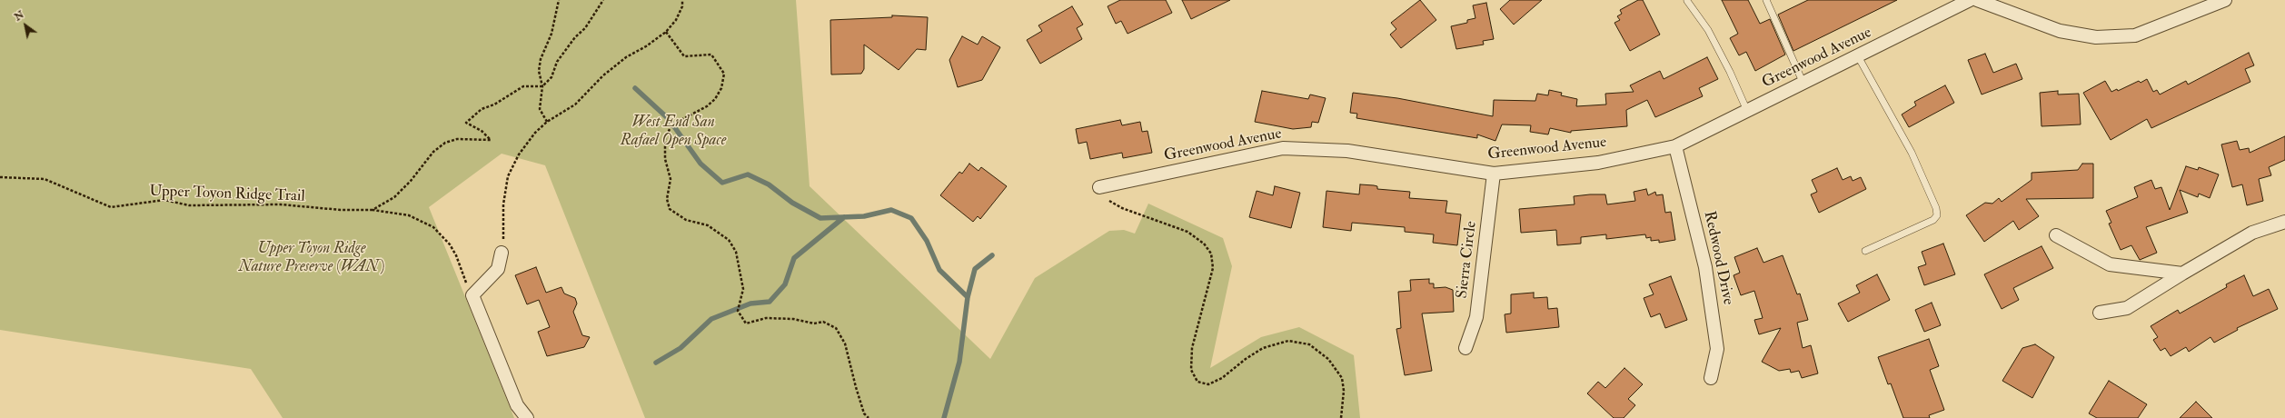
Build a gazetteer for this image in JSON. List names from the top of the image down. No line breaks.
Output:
{"streets":{"street":["Greenwood Avenue","Redwood Drive","Sierra Circle"],"path":["Upper Toyon Ridge Trail"]},"crossings":[["Greenwood Avenue","Redwood Drive"],["Greenwood Avenue","Sierra Circle"]],"parks":["West End San Rafael Open Space","Upper Toyon Ridge Nature Preserve (WAN)"],"north":"top left"}
